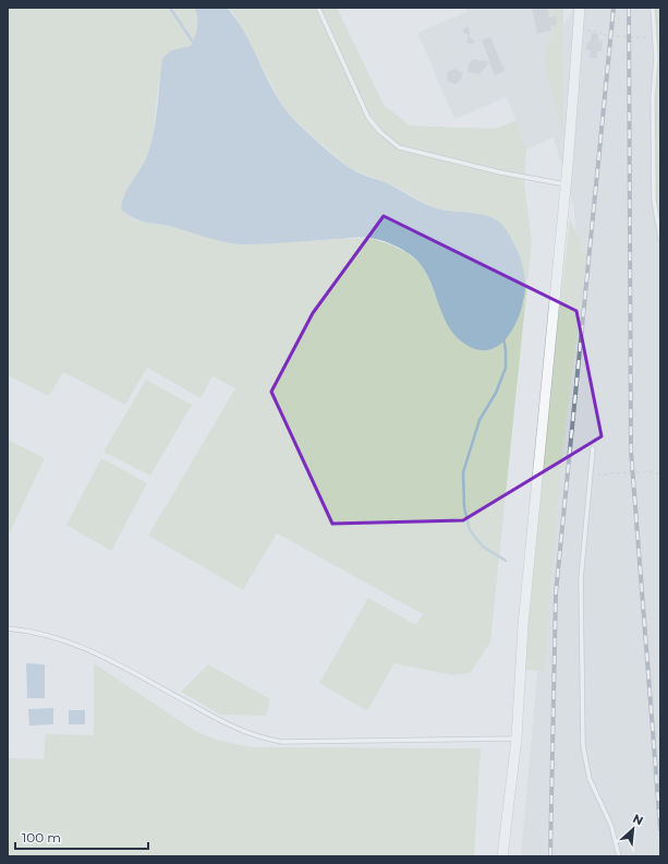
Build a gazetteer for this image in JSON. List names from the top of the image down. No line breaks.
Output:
{"scale_bar":"100 m","north":"top right"}
